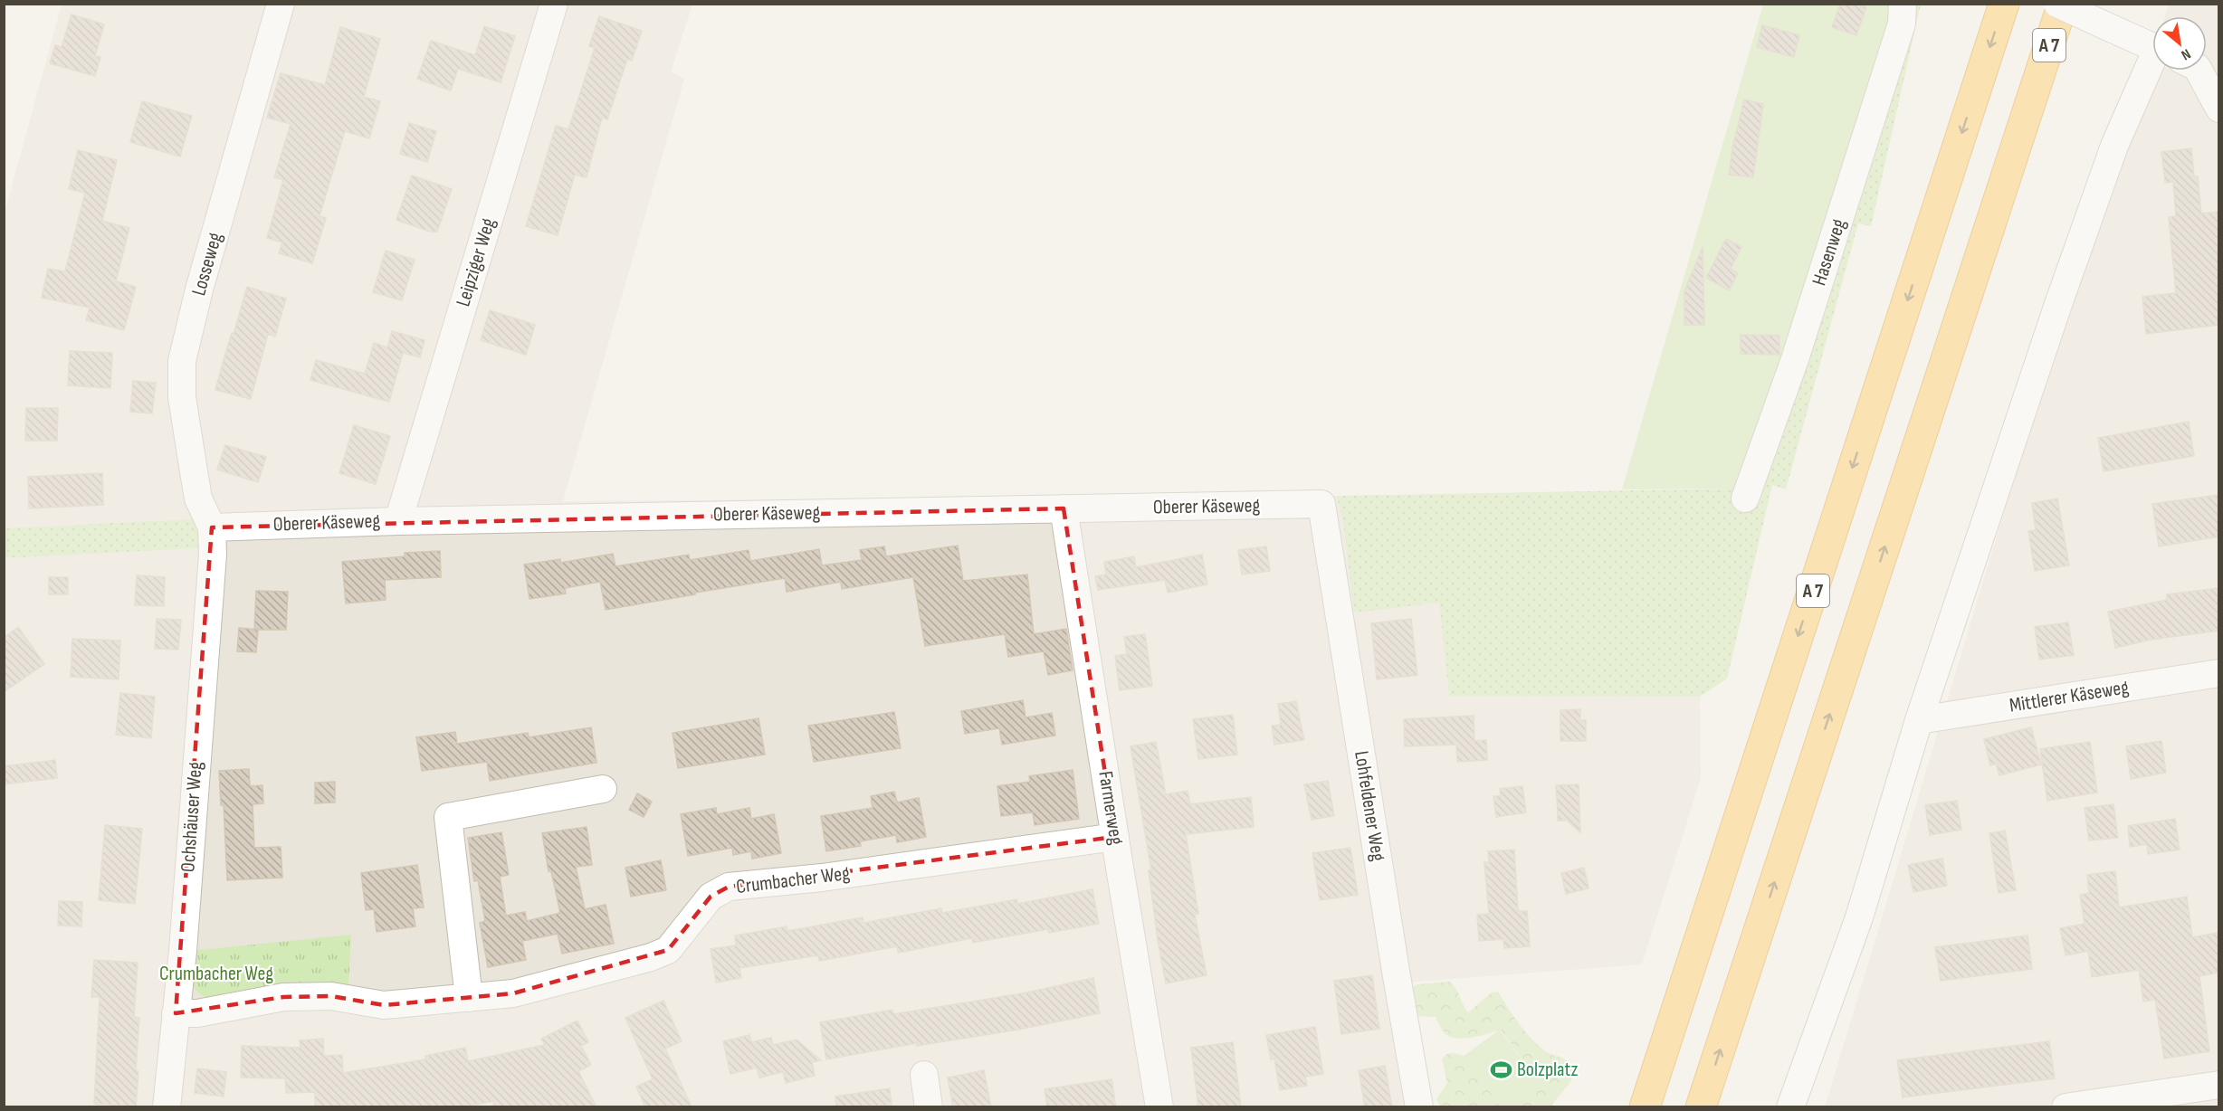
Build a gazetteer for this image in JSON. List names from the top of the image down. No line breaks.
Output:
{"streets":{"highway":["A 7"],"street":["Hasenweg","Leipziger Weg","Losseweg","Oberer Käseweg","Mittlerer Käseweg","Lohfeldener Weg","Farmerweg","Ochshäuser Weg","Crumbacher Weg"]},"crossings":[["Leipziger Weg","Oberer Käseweg"],["Losseweg","Oberer Käseweg"],["Losseweg","Ochshäuser Weg"],["Oberer Käseweg","Lohfeldener Weg"],["Oberer Käseweg","Farmerweg"],["Oberer Käseweg","Ochshäuser Weg"],["Farmerweg","Crumbacher Weg"],["Ochshäuser Weg","Crumbacher Weg"]],"parks":["Crumbacher Weg"],"places":{"sports":["Bolzplatz"]},"north":"bottom right"}
